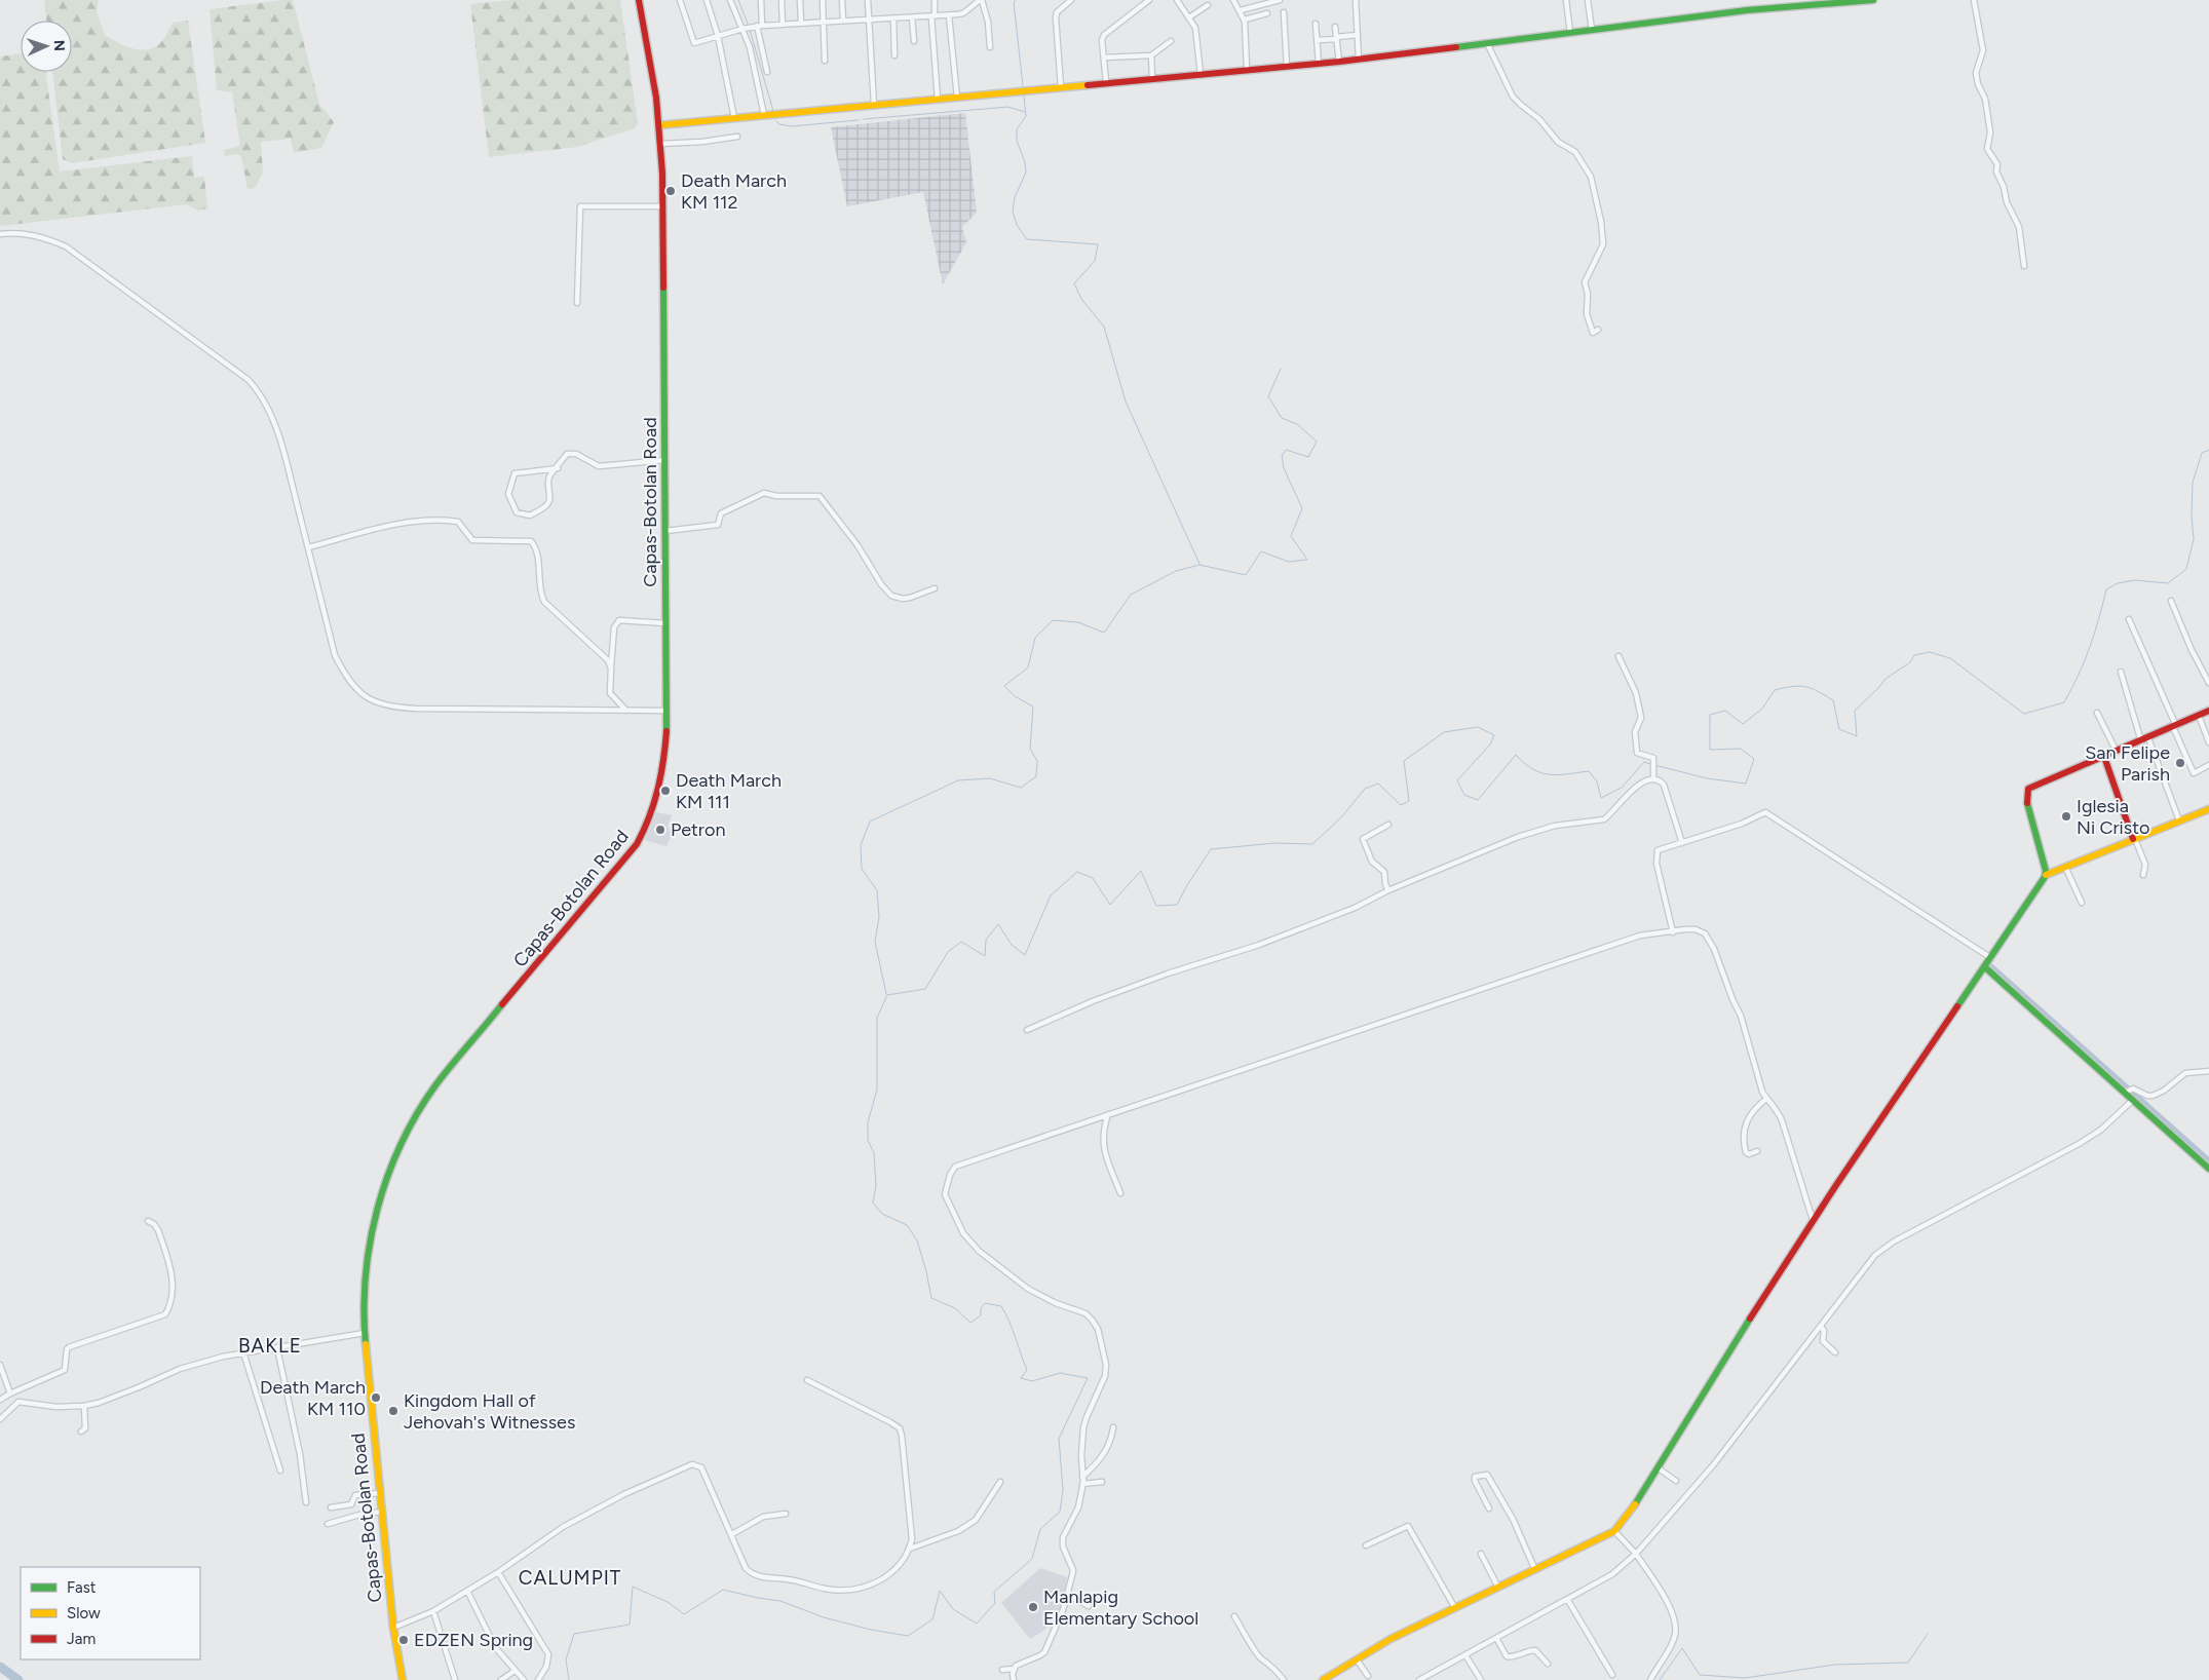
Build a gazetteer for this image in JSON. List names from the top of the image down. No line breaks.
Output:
{"streets":{"main road":["Capas-Botolan Road"]},"districts":["BAKLE","CALUMPIT"],"places":["Death March KM 112","San Felipe Parish","Death March KM 111","Iglesia Ni Cristo","Petron","Death March KM 110","Kingdom Hall of Jehovah's Witnesses","Manlapig Elementary School","EDZEN Spring"],"legend":["Fast","Slow","Jam"],"north":"right"}
